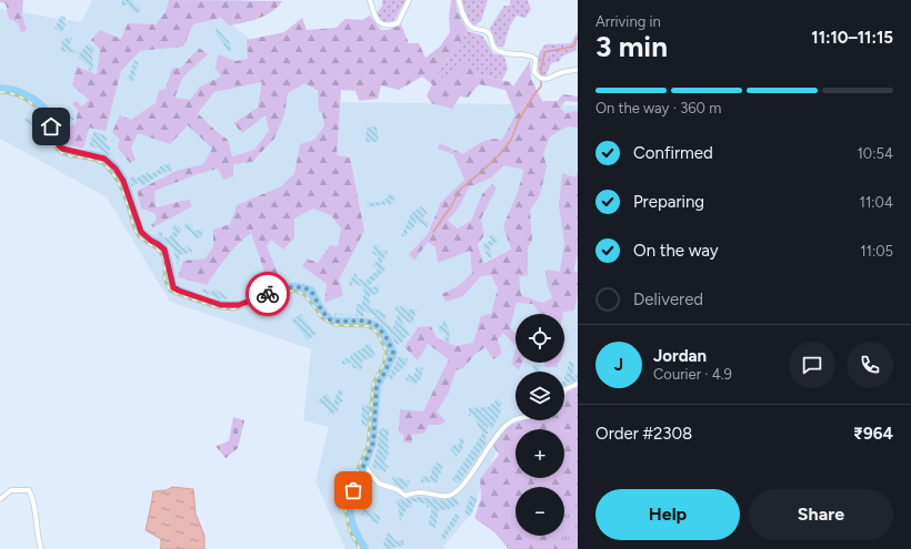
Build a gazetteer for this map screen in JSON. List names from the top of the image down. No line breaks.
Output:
{"page":{"heading":["3 min","Arriving in","11:10–11:15"],"panel":["Jordan","Courier · 4.9","Order #2308","₹964"],"bar":"On the way · 360 m","list":[["Confirmed","10:54"],["Preparing","11:04"],["On the way","11:05"],"Delivered"],"map_buttons":["+","−"],"round":"J","buttons":["Help","Share"]}}
